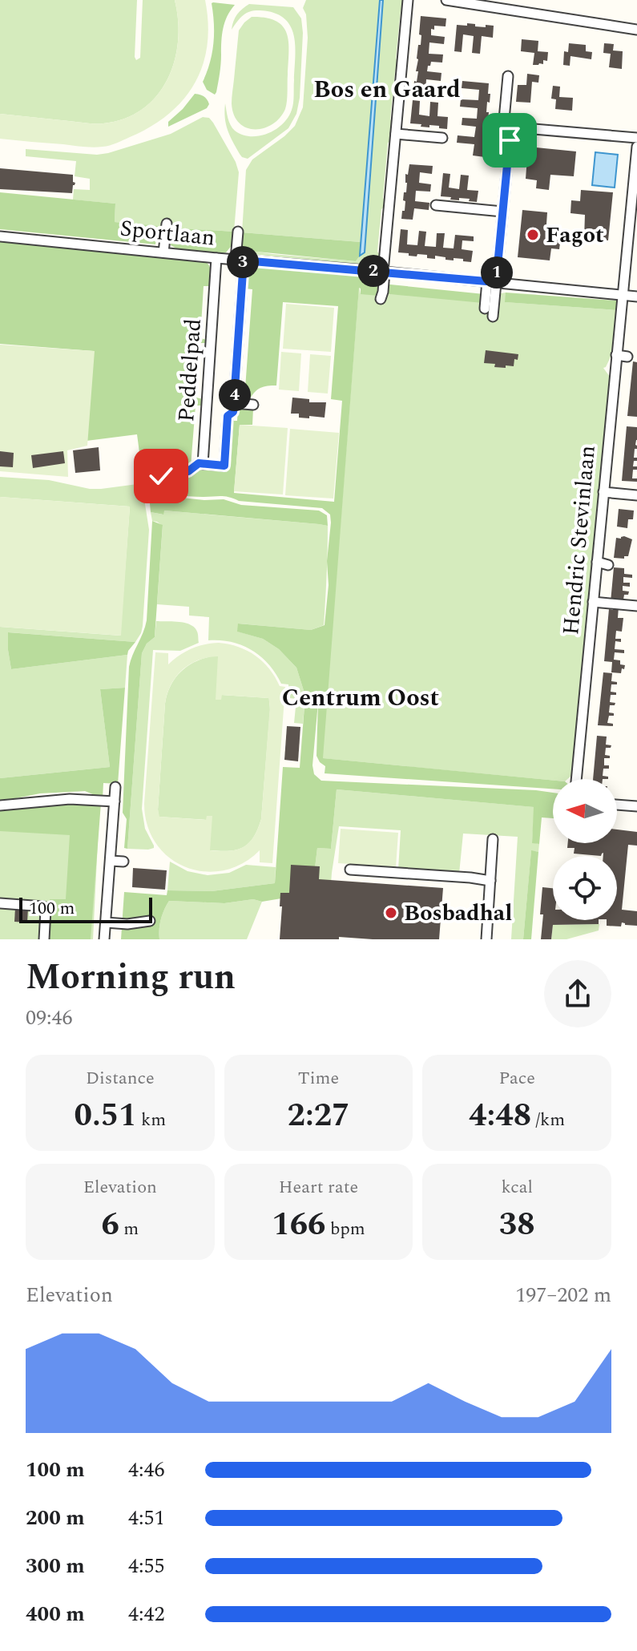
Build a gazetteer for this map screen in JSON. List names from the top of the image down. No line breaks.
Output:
{"streets":{"street":["Sportlaan","Peddelpad","Hendric Stevinlaan"]},"crossings":[["Sportlaan","Peddelpad"],["Sportlaan","Hendric Stevinlaan"]],"districts":["Bos en Gaard","Centrum Oost"],"places":["Fagot","Bosbadhal"],"scale_bar":"100 m","north":"left","page":{"pins":["3","2","1","4"],"scale":"100 m","heading":["Morning run","09:46"],"stats":[["Distance","0.51 km"],["Time","2:27"],["Pace","4:48 /km"],["Elevation","6 m"],["Heart rate","166 bpm"],["kcal","38"]],"chart":["Elevation","197–202 m"],"list":[{"name":"100 m","note":"4:46"},{"name":"200 m","note":"4:51"},{"name":"300 m","note":"4:55"},{"name":"400 m","note":"4:42"}]}}
